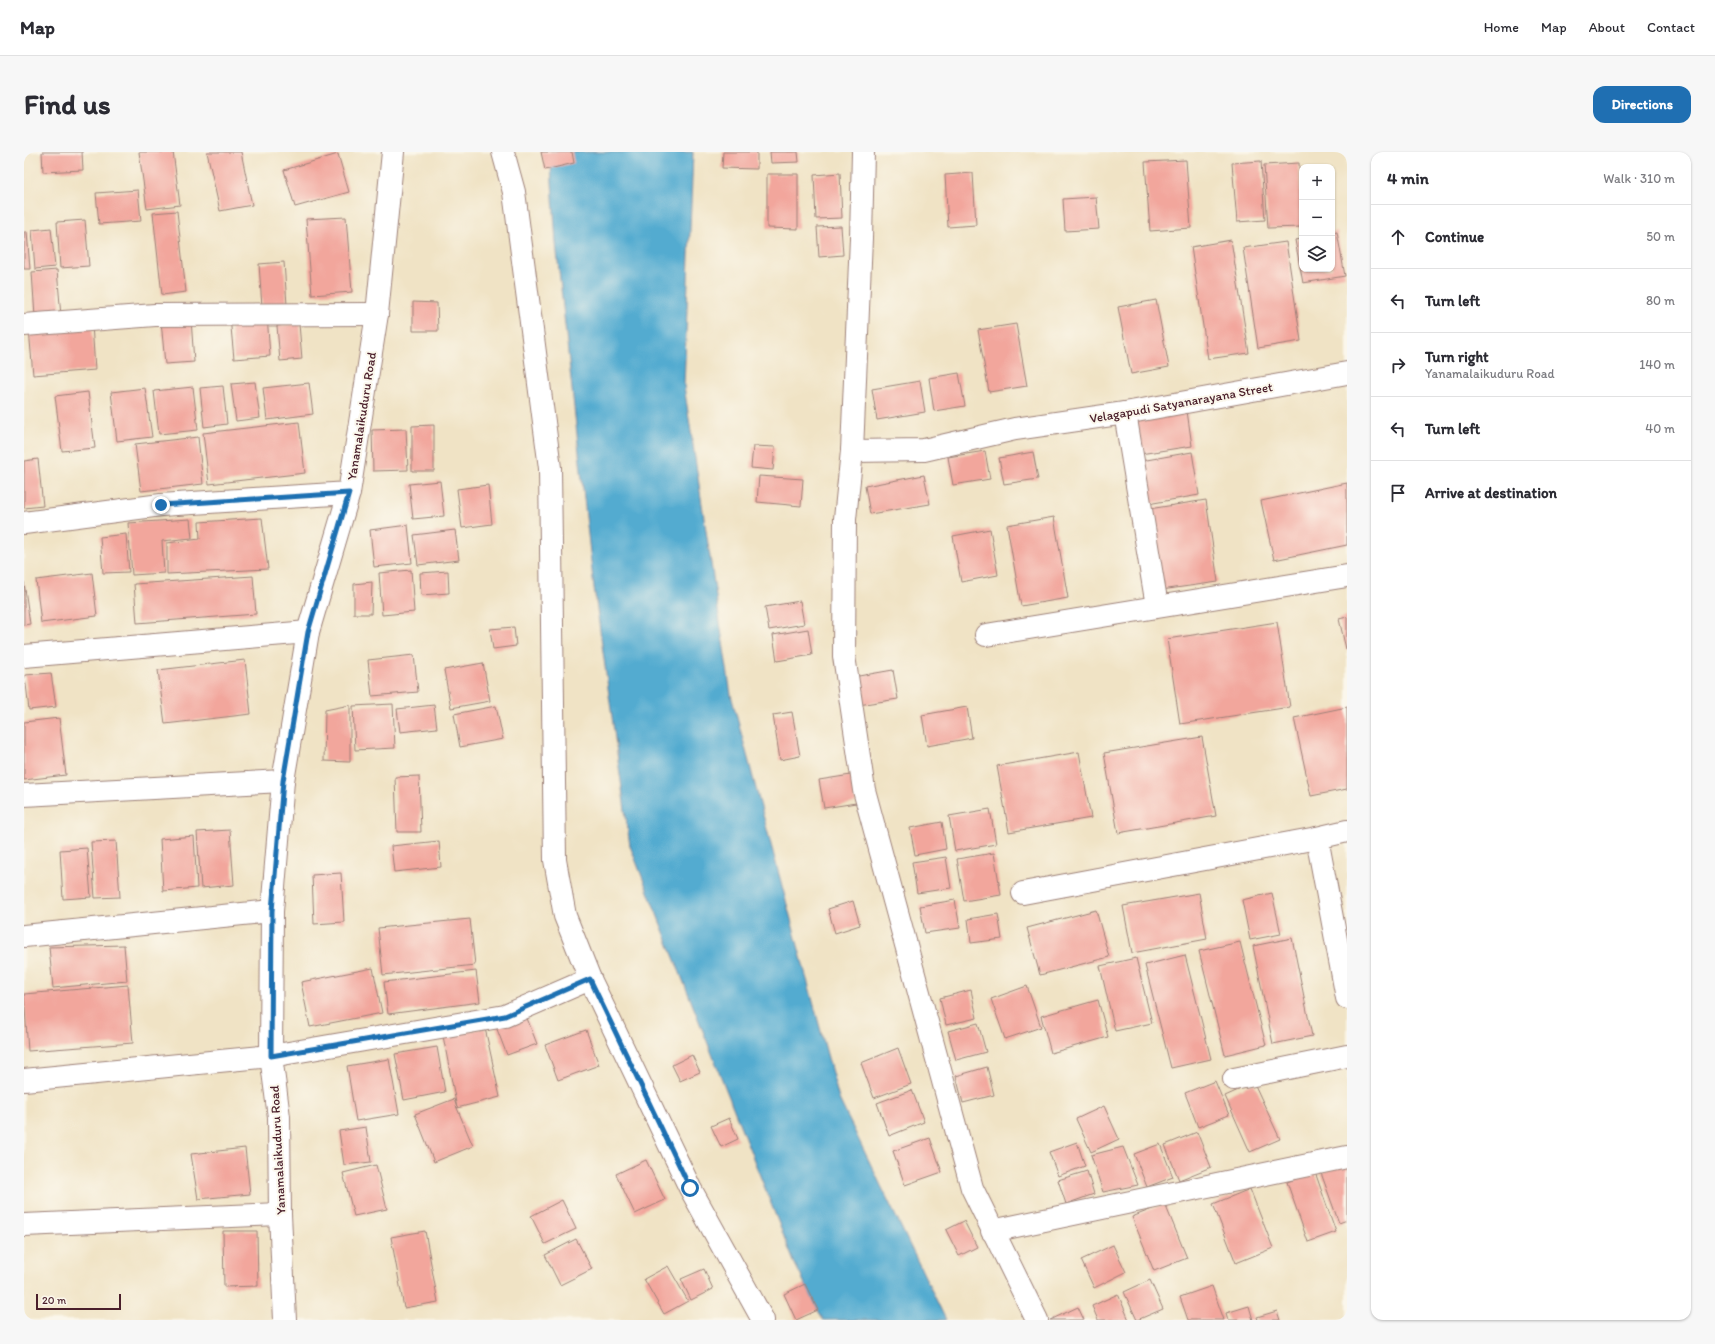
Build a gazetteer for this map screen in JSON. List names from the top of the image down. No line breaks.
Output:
{"streets":{"street":["Velagapudi Satyanarayana Street","Yanamalaikuduru Road"]},"scale_bar":"20 m","page":{"header":"Map","nav":["Home","Map","About","Contact"],"buttons":"Directions","title":"Find us","heading":["4 min","Walk · 310 m"],"map_buttons":["+","−"],"list":[["Continue","50 m"],["Turn left","80 m"],["Turn right","Yanamalaikuduru Road","140 m"],["Turn left","40 m"],"Arrive at destination"],"scale":"20 m"}}
